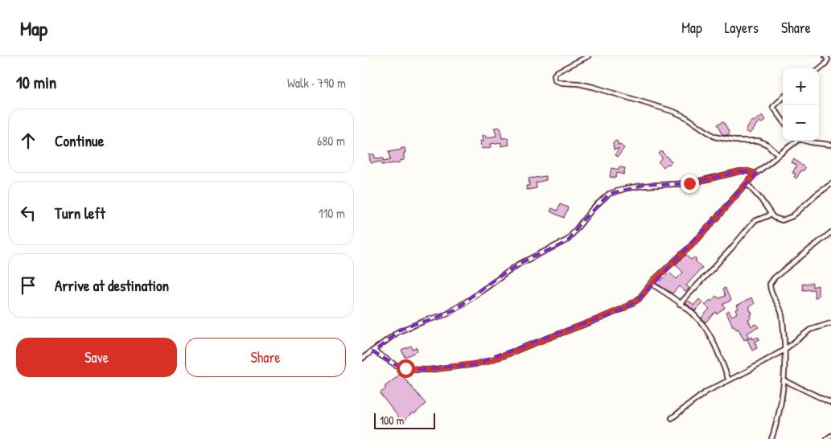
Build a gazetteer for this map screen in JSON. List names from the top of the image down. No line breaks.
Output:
{"scale_bar":"100 m","page":{"header":"Map","nav":["Map","Layers","Share"],"heading":["10 min","Walk · 790 m"],"map_buttons":["+","−"],"list":[["Continue","680 m"],["Turn left","110 m"],"Arrive at destination"],"buttons":["Save","Share"],"scale":"100 m"}}
